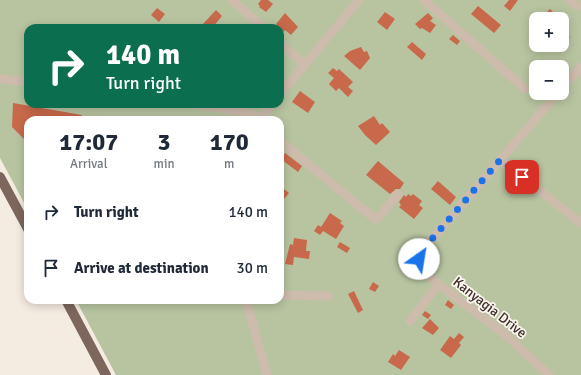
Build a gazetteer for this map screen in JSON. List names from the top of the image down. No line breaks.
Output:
{"streets":{"street":["Kanyagia Drive"]},"page":{"map_buttons":["+","−"],"turn":["140 m","Turn right"],"eta":["17:07","Arrival","3","min","170","m"],"list":[{"name":"Turn right","value":"140 m"},{"name":"Arrive at destination","value":"30 m"}]}}
